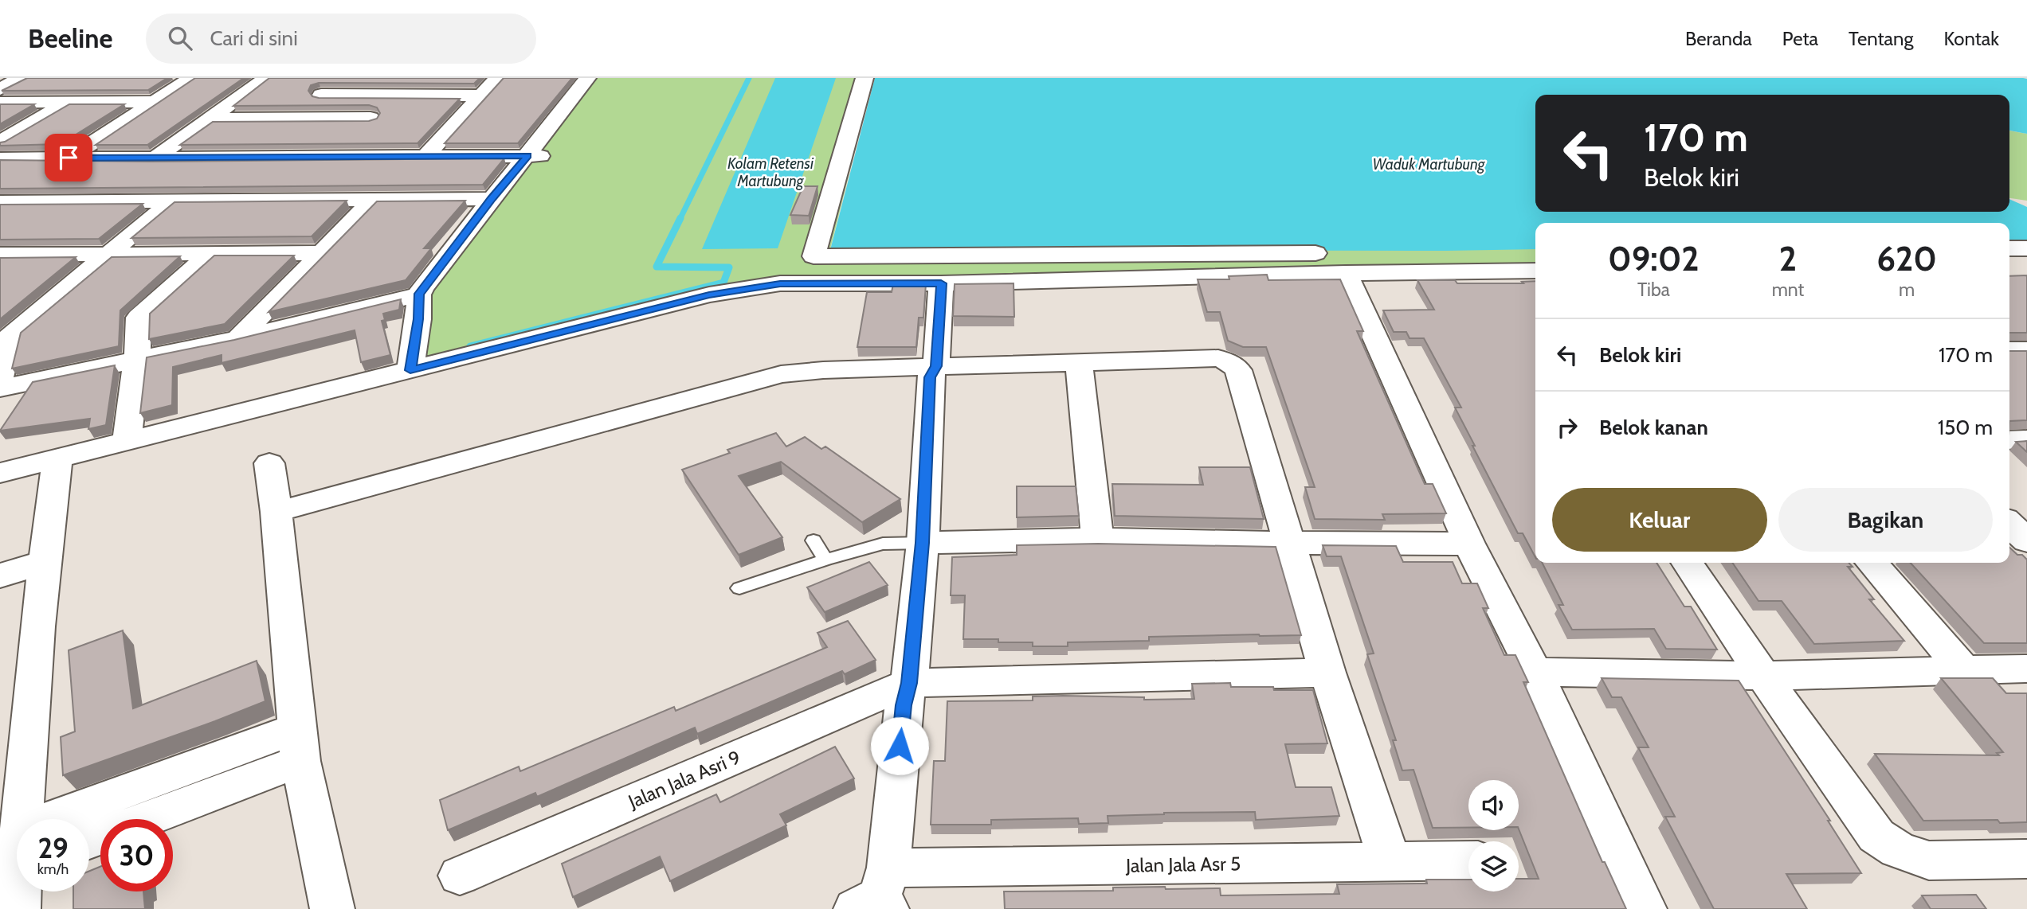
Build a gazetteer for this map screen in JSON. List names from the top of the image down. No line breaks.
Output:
{"streets":{"street":["Jalan Jala Asri 9","Jalan Jala Asr 5"]},"water":["Kolam Retensi Martubung","Waduk Martubung"],"page":{"header":"Beeline","search":"Cari di sini","nav":["Beranda","Peta","Tentang","Kontak"],"turn":["170 m","Belok kiri"],"eta":["09:02","Tiba","2","mnt","620","m"],"list":[{"name":"Belok kiri","value":"170 m"},{"name":"Belok kanan","value":"150 m"}],"buttons":["Keluar","Bagikan"],"speed":"29 km/h","limit":"30"}}
